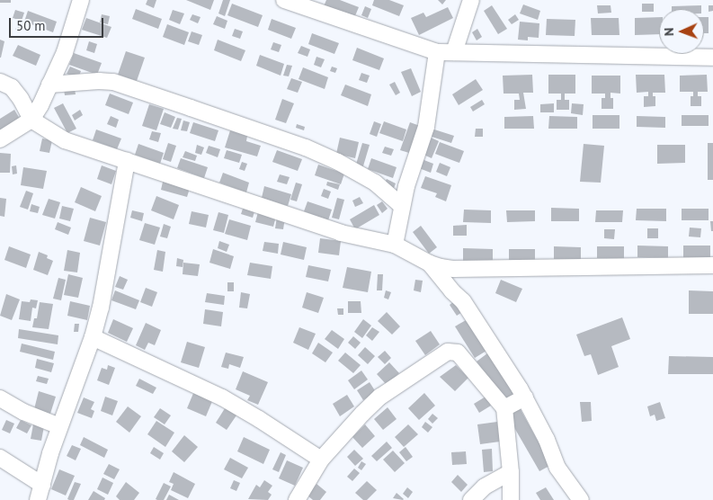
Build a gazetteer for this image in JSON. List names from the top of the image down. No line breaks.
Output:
{"scale_bar":"50 m","north":"left"}
